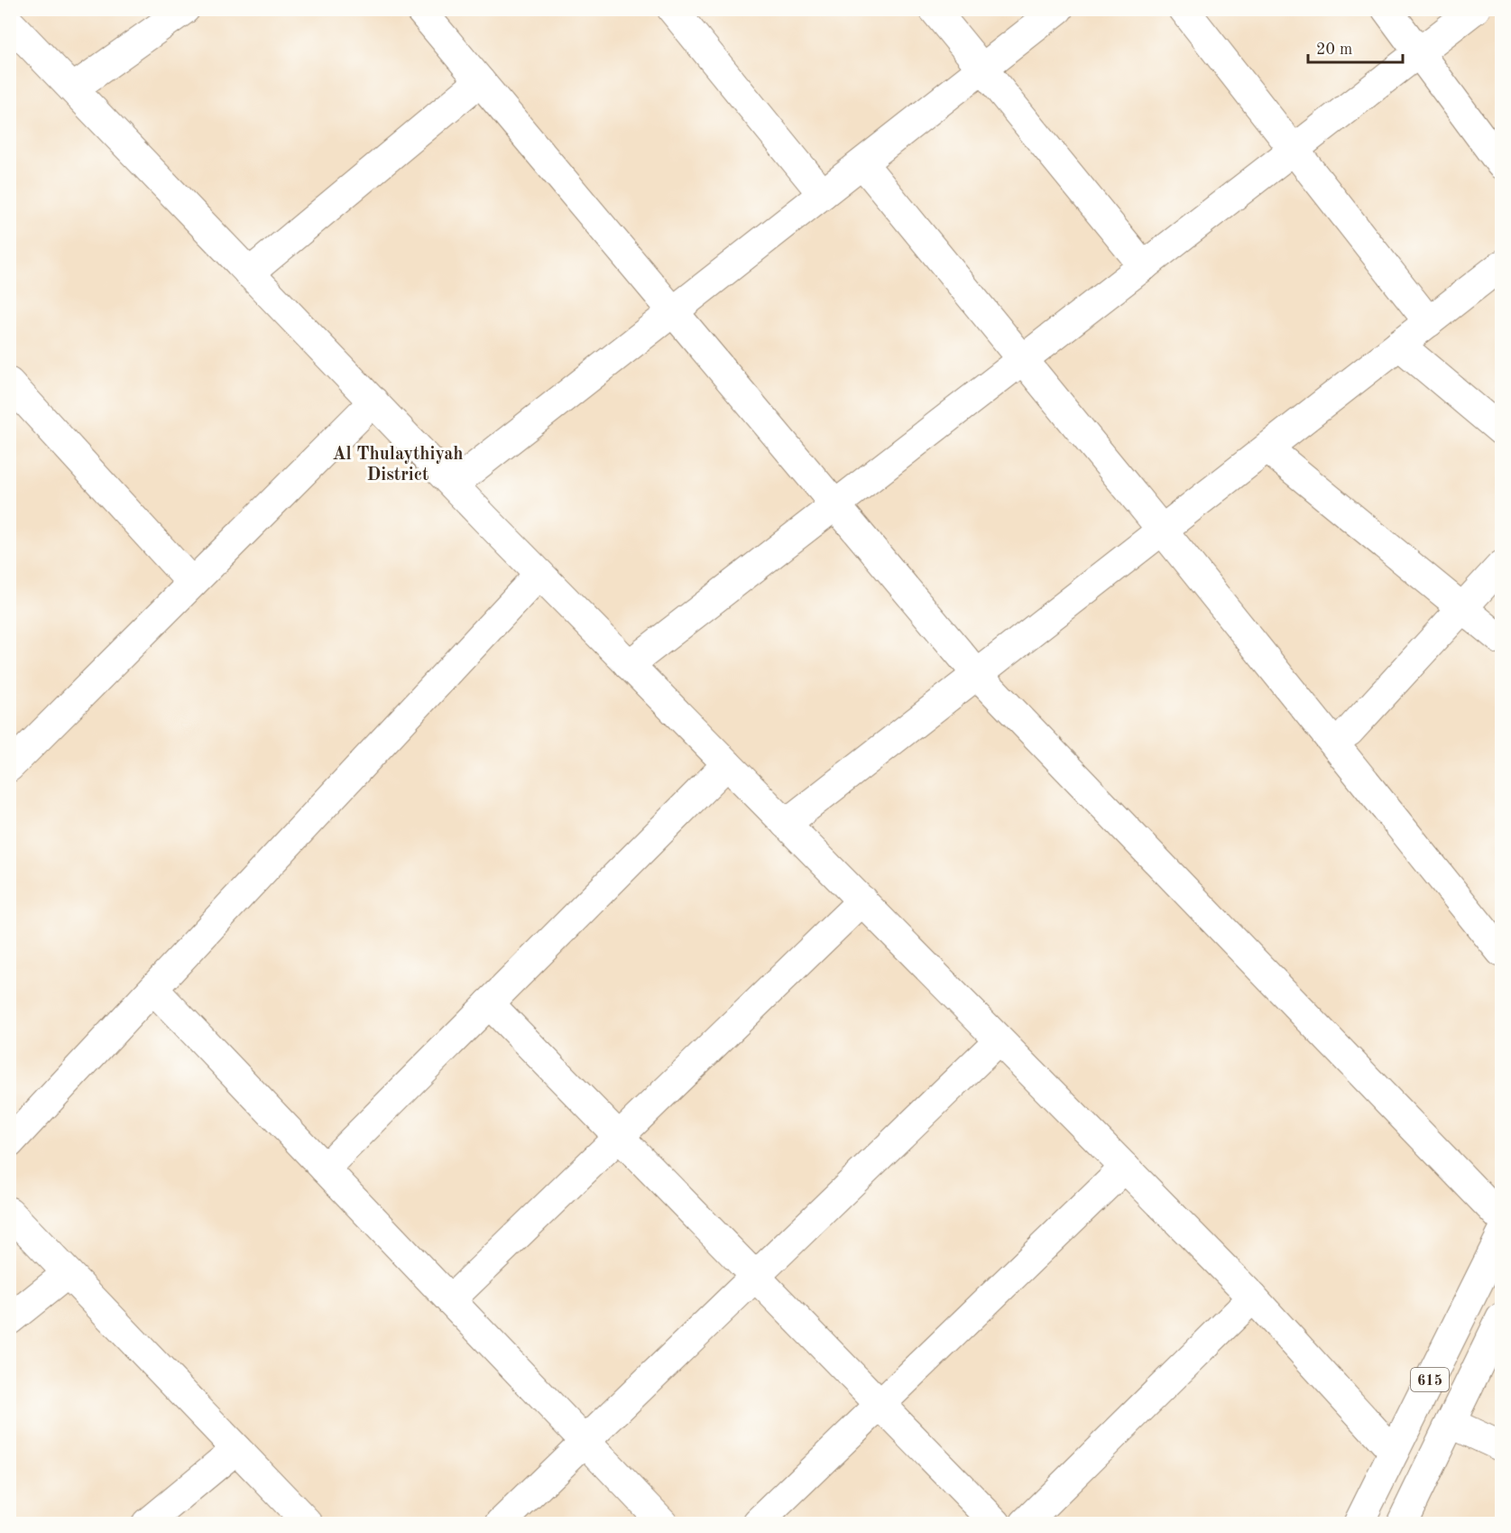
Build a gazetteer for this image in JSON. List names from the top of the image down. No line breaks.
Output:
{"streets":{"main road":["615"]},"districts":["Al Thulaythiyah District"],"scale_bar":"20 m"}
